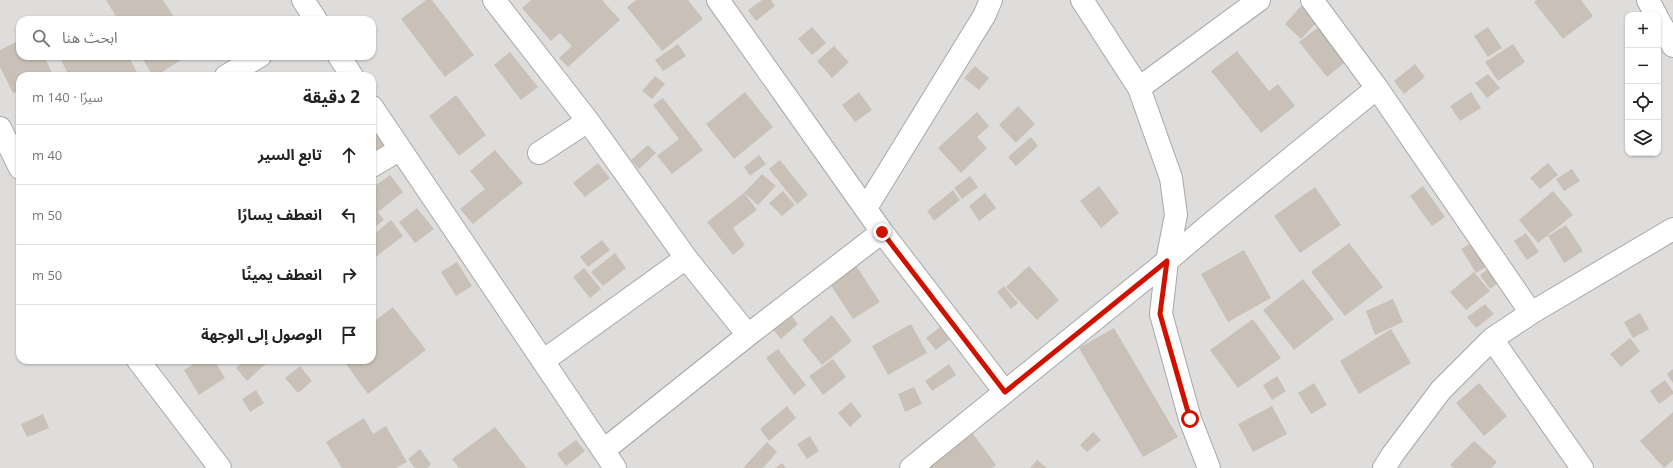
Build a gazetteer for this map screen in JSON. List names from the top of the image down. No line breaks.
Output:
{"page":{"map_buttons":["+","−"],"search":"ابحث هنا","heading":["2 دقيقة","سيرًا · 140 m"],"list":[["تابع السير","40 m"],["انعطف يسارًا","50 m"],["انعطف يمينًا","50 m"],"الوصول إلى الوجهة"]}}
